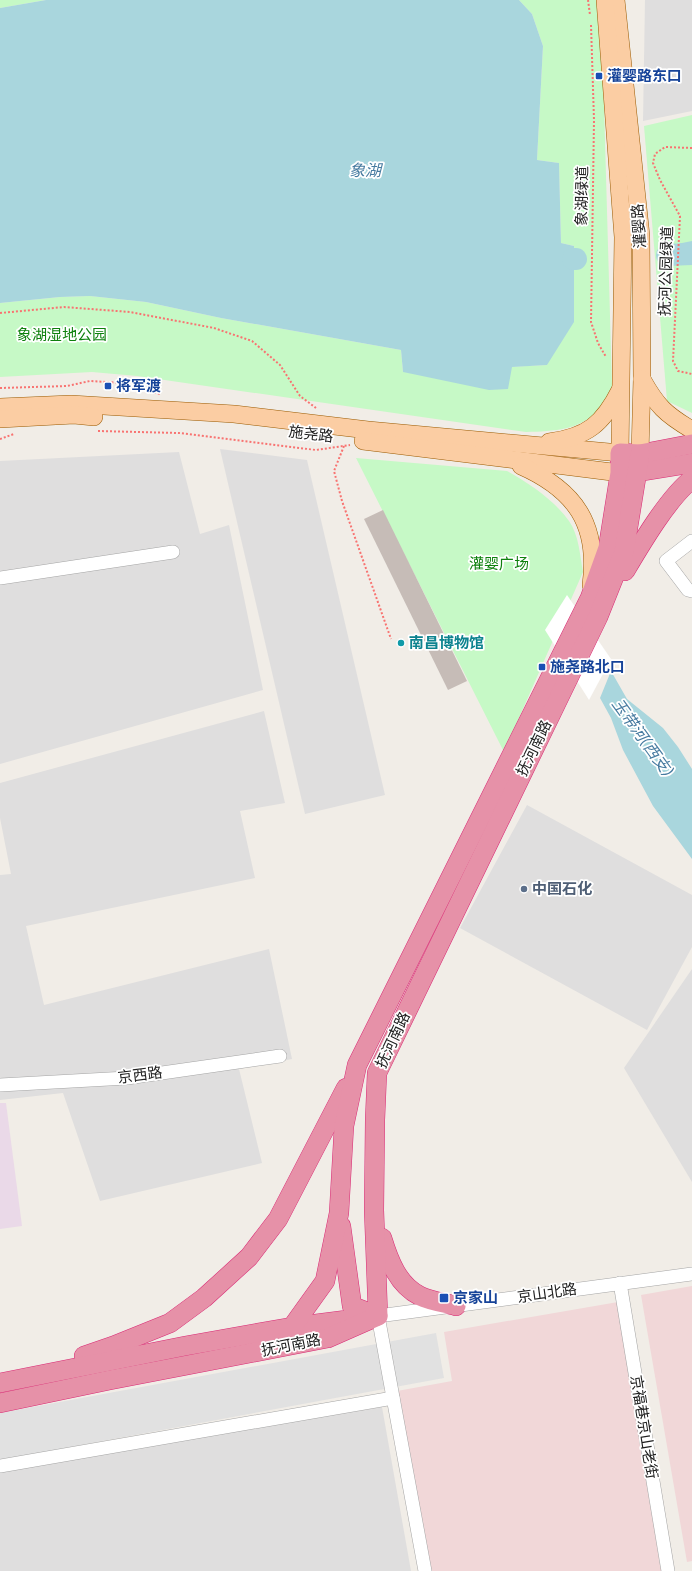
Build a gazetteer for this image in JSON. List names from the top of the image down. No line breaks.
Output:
{"streets":{"highway":["抚河南路"],"main road":["灌婴路","施尧路"],"street":["京西路","京山北路","京福巷京山老街"],"path":["象湖绿道","抚河公园绿道"]},"crossings":[["灌婴路","施尧路"],["灌婴路","抚河南路"],["施尧路","抚河南路"],["抚河南路","京山北路"],["京山北路","京福巷京山老街"]],"water":["象湖","玉带河(西支)"],"parks":["象湖湿地公园","灌婴广场"],"places":{"transit":["灌婴路东口","将军渡","施尧路北口","京家山"],"other":["南昌博物馆","中国石化"]}}
